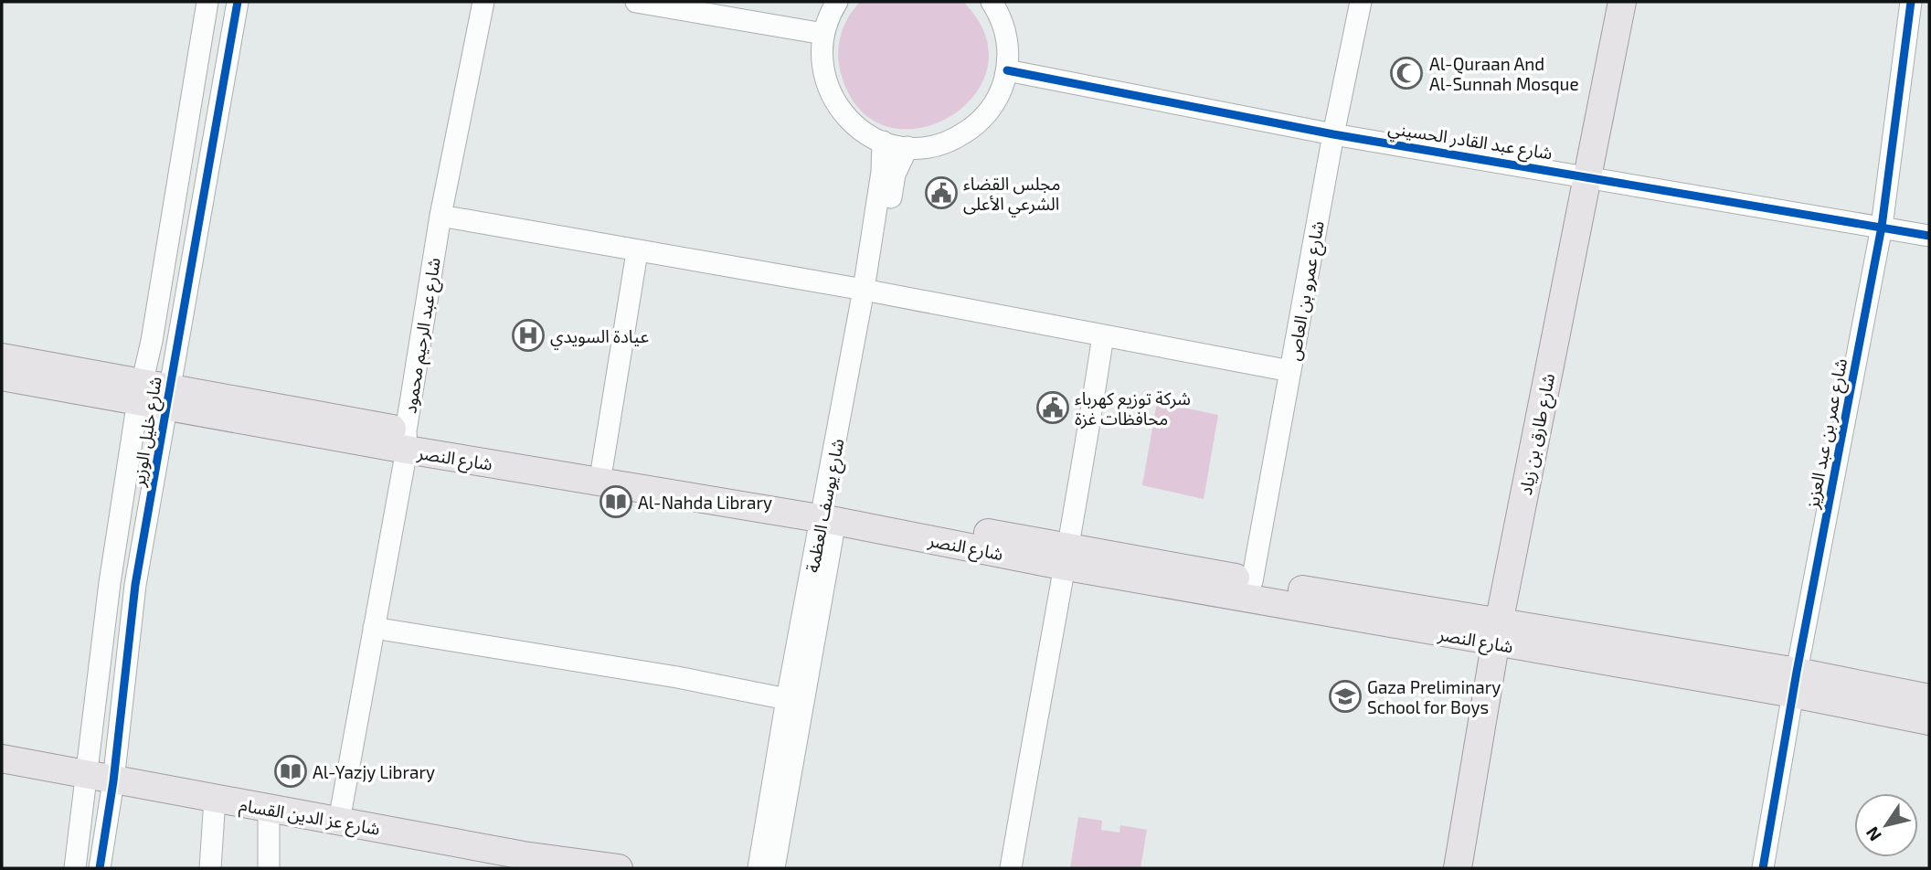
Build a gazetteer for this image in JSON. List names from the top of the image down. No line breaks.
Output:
{"streets":{"main road":["شارع طارق بن زياد","شارع النصر","شارع عز الدين القسام"],"street":["شارع عبد القادر الحسيني","شارع عمرو بن العاص","شارع عبد الرحيم محمود","شارع خليل الوزير","شارع عمر بن عبد العزيز","شارع يوسف العظمة"]},"crossings":[["شارع عبد القادر الحسيني","شارع عمرو بن العاص"],["شارع عبد القادر الحسيني","شارع عمر بن عبد العزيز"],["شارع عبد القادر الحسيني","شارع طارق بن زياد"],["شارع عمرو بن العاص","شارع النصر"],["شارع عبد الرحيم محمود","شارع النصر"],["شارع عبد الرحيم محمود","شارع عز الدين القسام"],["شارع خليل الوزير","شارع النصر"],["شارع خليل الوزير","شارع عز الدين القسام"],["شارع عمر بن عبد العزيز","شارع النصر"],["شارع طارق بن زياد","شارع النصر"],["شارع النصر","شارع يوسف العظمة"]],"places":{"mosque":["Al-Quraan And Al-Sunnah Mosque"],"public building":["مجلس القضاء الشرعي الأعلى","شركة توزيع كهرباء محافظات غزة"],"hospital":["عيادة السويدي"],"library":["Al-Nahda Library","Al-Yazjy Library"],"school or university":["Gaza Preliminary School for Boys"]},"north":"bottom left"}
